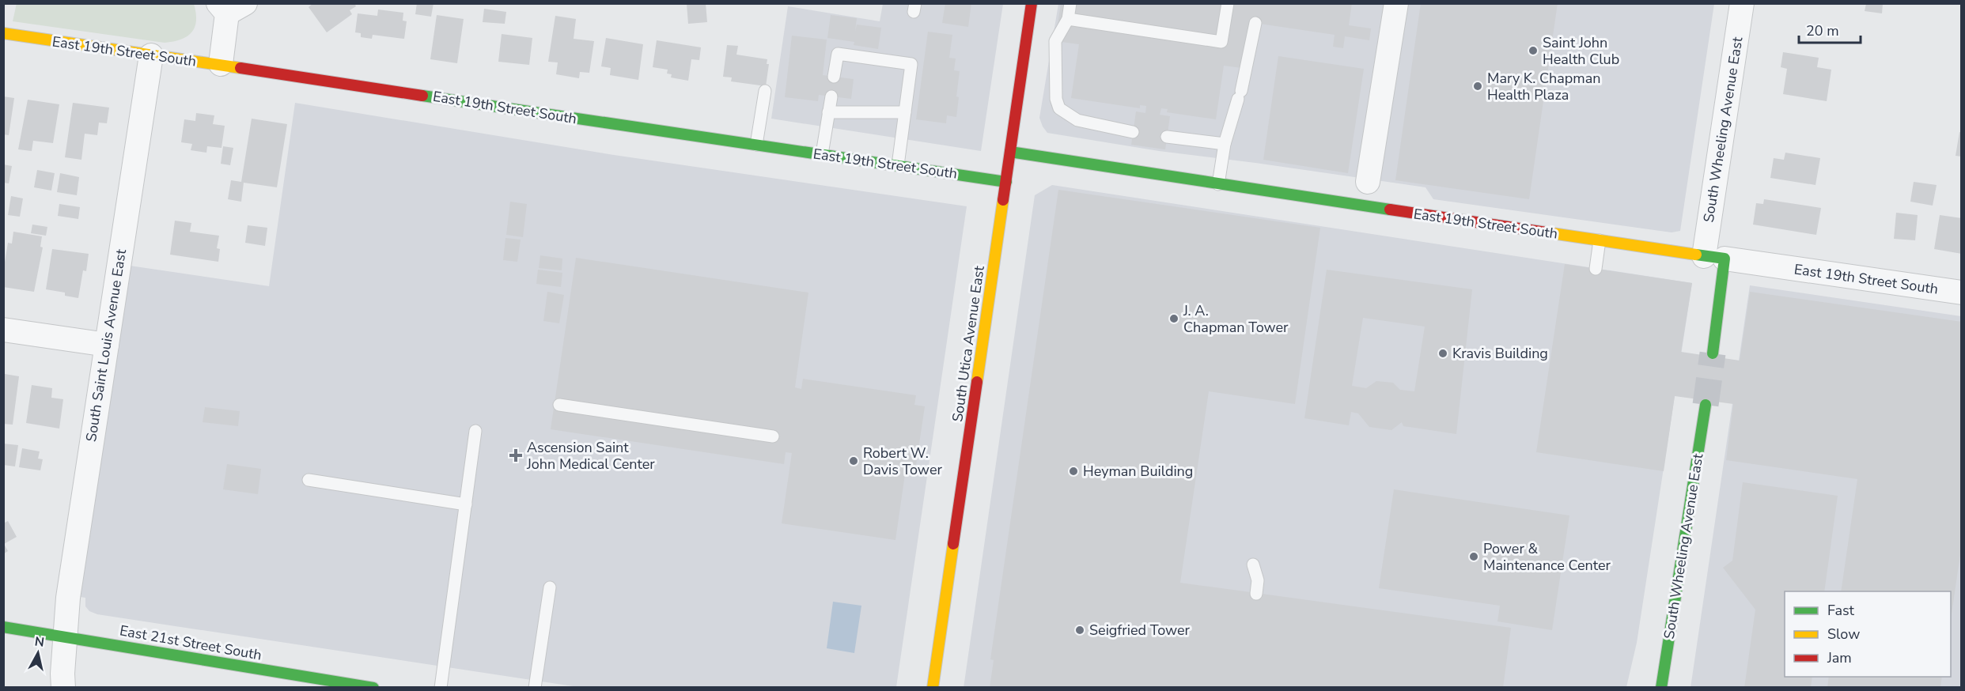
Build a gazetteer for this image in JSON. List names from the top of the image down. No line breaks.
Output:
{"streets":{"street":["East 19th Street South","South Wheeling Avenue East","South Utica Avenue East","South Saint Louis Avenue East","East 21st Street South"]},"crossings":[["East 19th Street South","South Wheeling Avenue East"],["East 19th Street South","South Utica Avenue East"],["East 19th Street South","South Saint Louis Avenue East"],["South Saint Louis Avenue East","East 21st Street South"]],"places":{"other":["Saint John Health Club","Mary K. Chapman Health Plaza","J. A. Chapman Tower","Kravis Building","Robert W. Davis Tower","Heyman Building","Power & Maintenance Center","Seigfried Tower"],"health":["Ascension Saint John Medical Center"]},"legend":["Fast","Slow","Jam"],"scale_bar":"20 m","north":"top"}
